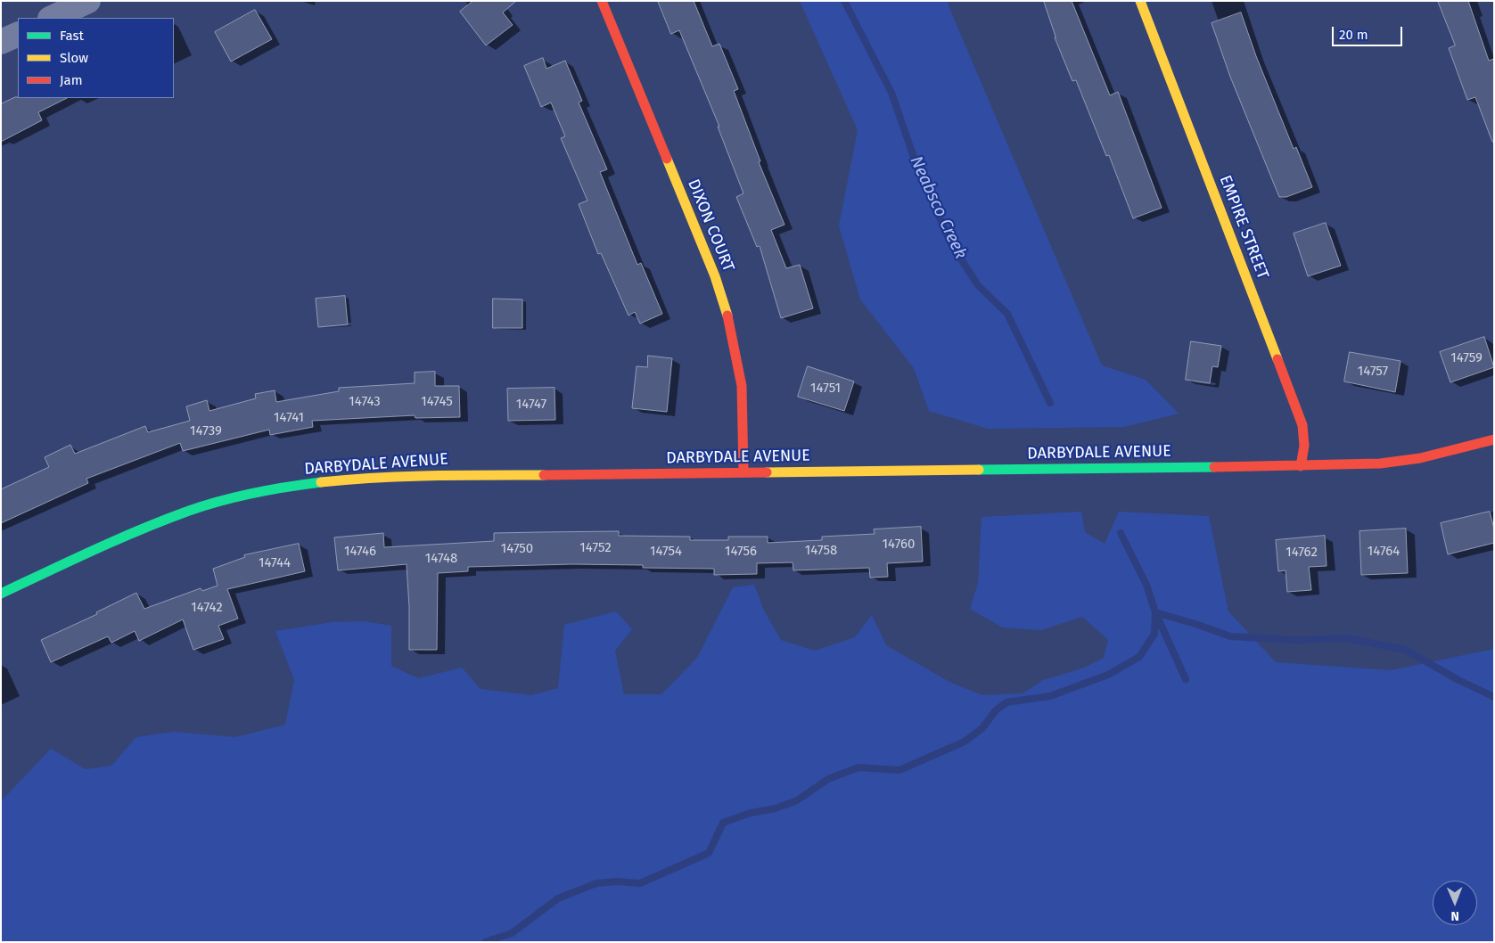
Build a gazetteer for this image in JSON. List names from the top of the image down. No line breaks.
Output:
{"streets":{"street":["DIXON COURT","EMPIRE STREET","DARBYDALE AVENUE"]},"crossings":[["DIXON COURT","DARBYDALE AVENUE"],["EMPIRE STREET","DARBYDALE AVENUE"]],"water":["Neabsco Creek"],"house_numbers":["14759","14757","14751","14743","14745","14747","14741","14739","14760","14752","14750","14758","14746","14754","14756","14764","14762","14748","14744","14742"],"legend":["Fast","Slow","Jam"],"scale_bar":"20 m","north":"bottom"}
